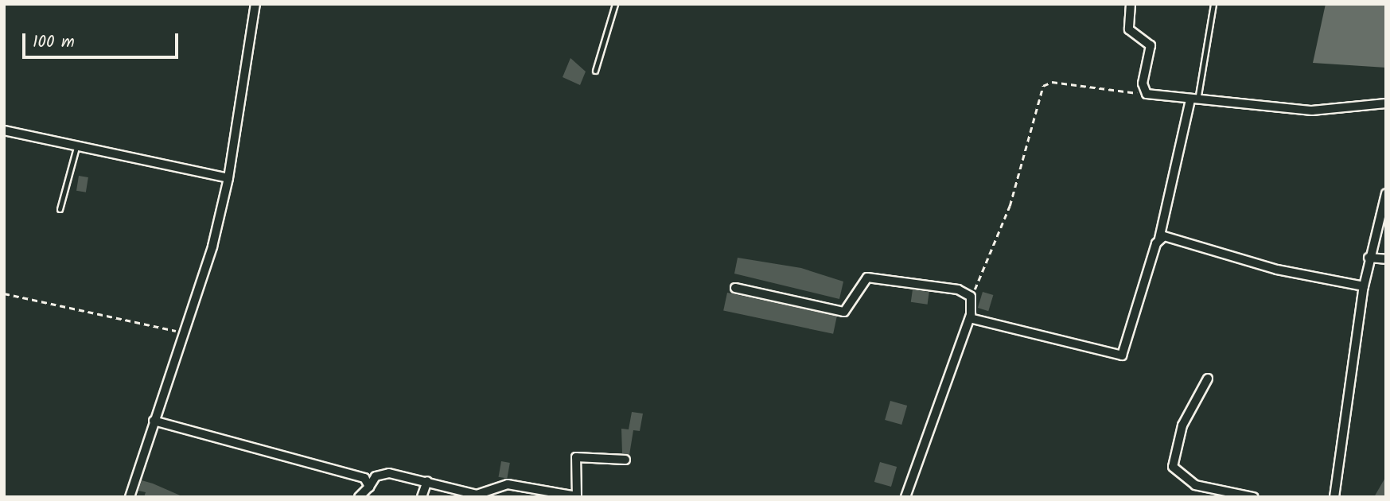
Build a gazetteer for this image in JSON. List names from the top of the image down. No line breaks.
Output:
{"scale_bar":"100 m"}
